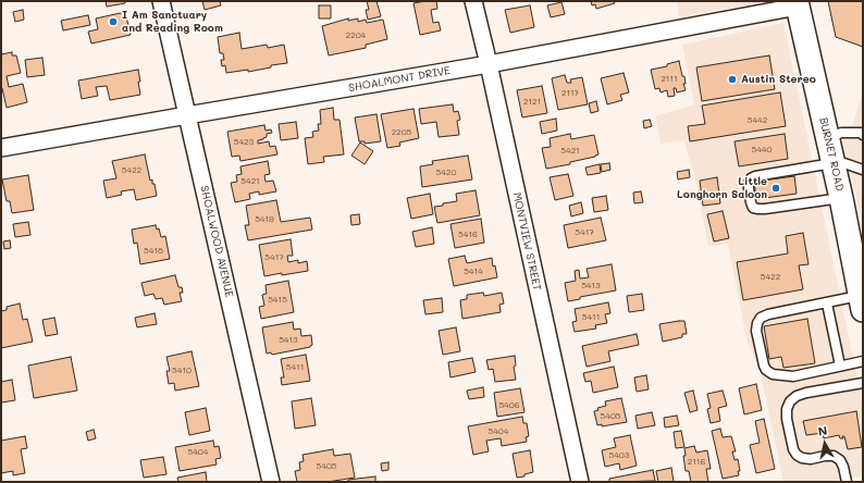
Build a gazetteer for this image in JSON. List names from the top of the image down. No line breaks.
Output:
{"streets":{"main road":["BURNET ROAD"],"street":["SHOALMONT DRIVE","SHOALWOOD AVENUE","MONTVIEW STREET"]},"crossings":[["SHOALMONT DRIVE","BURNET ROAD"],["SHOALMONT DRIVE","SHOALWOOD AVENUE"],["SHOALMONT DRIVE","MONTVIEW STREET"]],"places":["I Am Sanctuary and Reading Room","Austin Stereo","Little Longhorn Saloon"],"house_numbers":["2204","2111","2117","2121","5442","2205","5423","5440","5421","5422","5420","5421","5419","5417","5416","5418","5417","5414","5422","5413","5415","5411","5413","5411","5410","5406","5405","5404","5404","5403","2116","5405"],"north":"top"}
